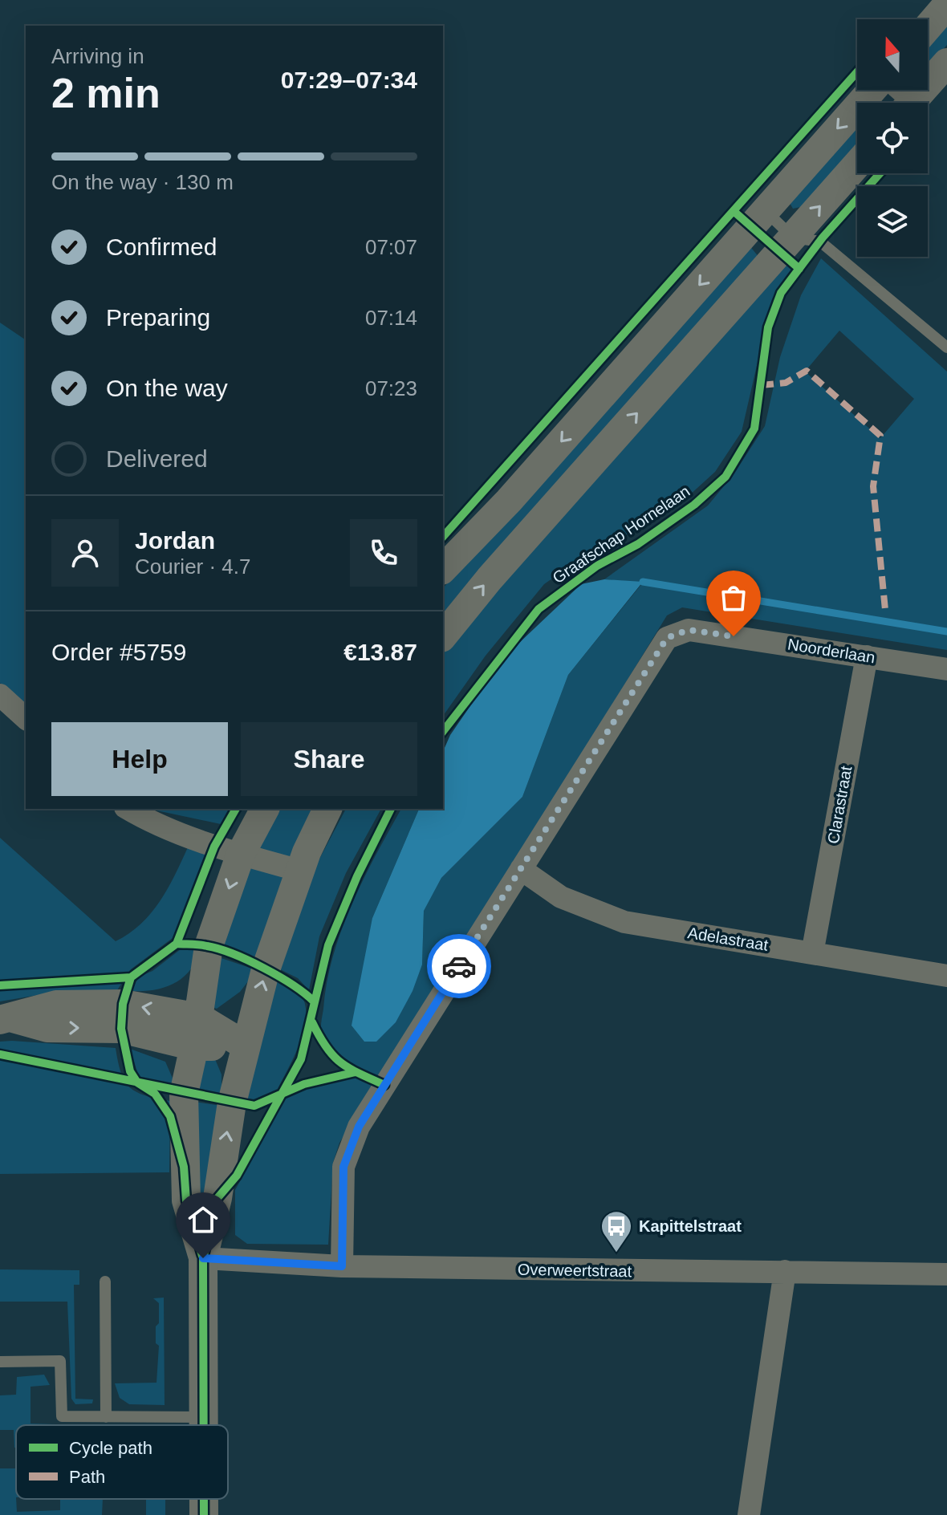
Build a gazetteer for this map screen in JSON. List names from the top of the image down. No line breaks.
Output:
{"streets":{"street":["Noorderlaan","Clarastraat","Adelastraat","Overweertstraat"],"cycle path":["Graafschap Hornelaan"]},"crossings":[["Noorderlaan","Clarastraat"],["Noorderlaan","Adelastraat"],["Noorderlaan","Overweertstraat"],["Clarastraat","Adelastraat"]],"places":{"bus stop":["Kapittelstraat"]},"legend":["Cycle path","Path"],"north":"top","page":{"heading":["2 min","Arriving in","07:29–07:34"],"panel":["Jordan","Courier · 4.7","Order #5759","€13.87"],"bar":"On the way · 130 m","list":[["Confirmed","07:07"],["Preparing","07:14"],["On the way","07:23"],"Delivered"],"buttons":["Help","Share"]}}
